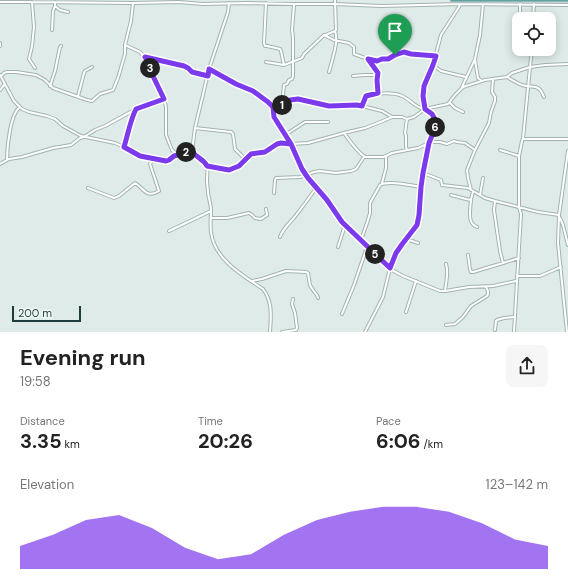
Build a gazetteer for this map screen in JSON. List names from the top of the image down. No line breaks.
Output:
{"scale_bar":"200 m","page":{"pins":["3","1","6","2","5"],"scale":"200 m","heading":["Evening run","19:58"],"stats":[["Distance","3.35 km"],["Time","20:26"],["Pace","6:06 /km"]],"chart":["Elevation","123–142 m"]}}
